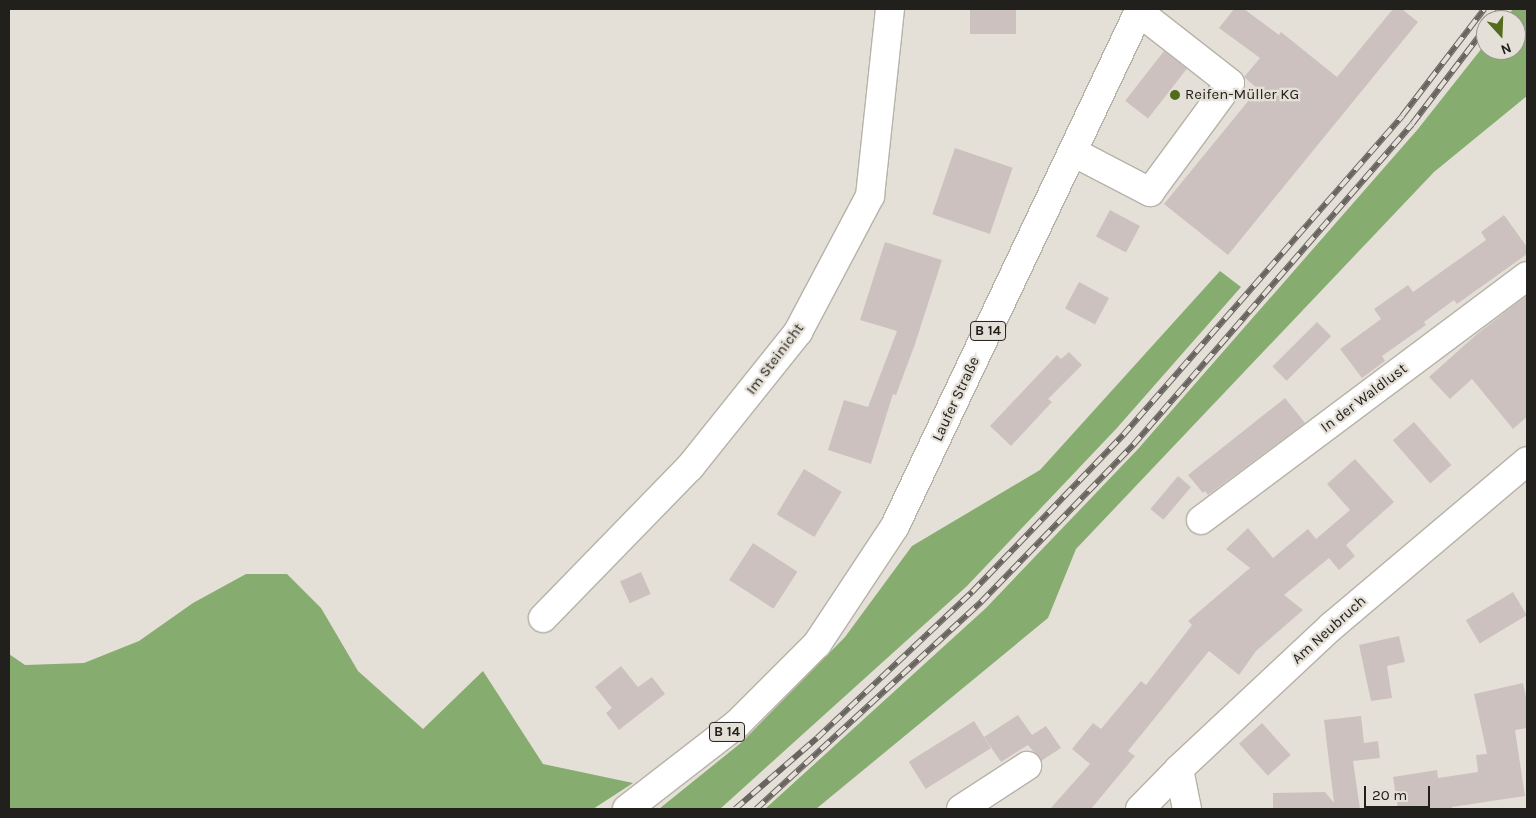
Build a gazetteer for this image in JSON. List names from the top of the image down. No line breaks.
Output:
{"streets":{"street":["B 14","Im Steinicht","In der Waldlust","Laufer Straße","Am Neubruch"]},"places":["Reifen-Müller KG"],"scale_bar":"20 m","north":"bottom"}
